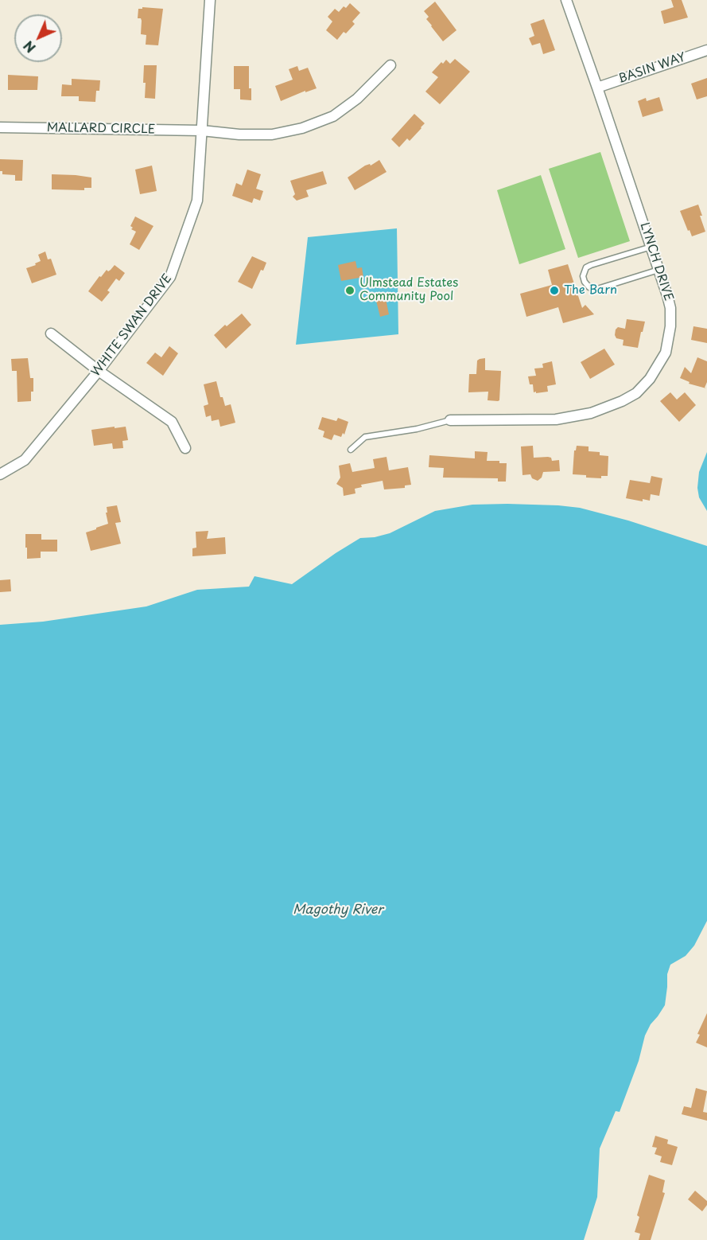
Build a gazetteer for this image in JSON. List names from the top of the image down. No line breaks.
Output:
{"streets":{"street":["BASIN WAY","MALLARD CIRCLE","LYNCH DRIVE","WHITE SWAN DRIVE"]},"crossings":[["BASIN WAY","LYNCH DRIVE"],["MALLARD CIRCLE","WHITE SWAN DRIVE"]],"water":["Magothy River"],"places":["Ulmstead Estates Community Pool","The Barn"],"north":"bottom left"}
